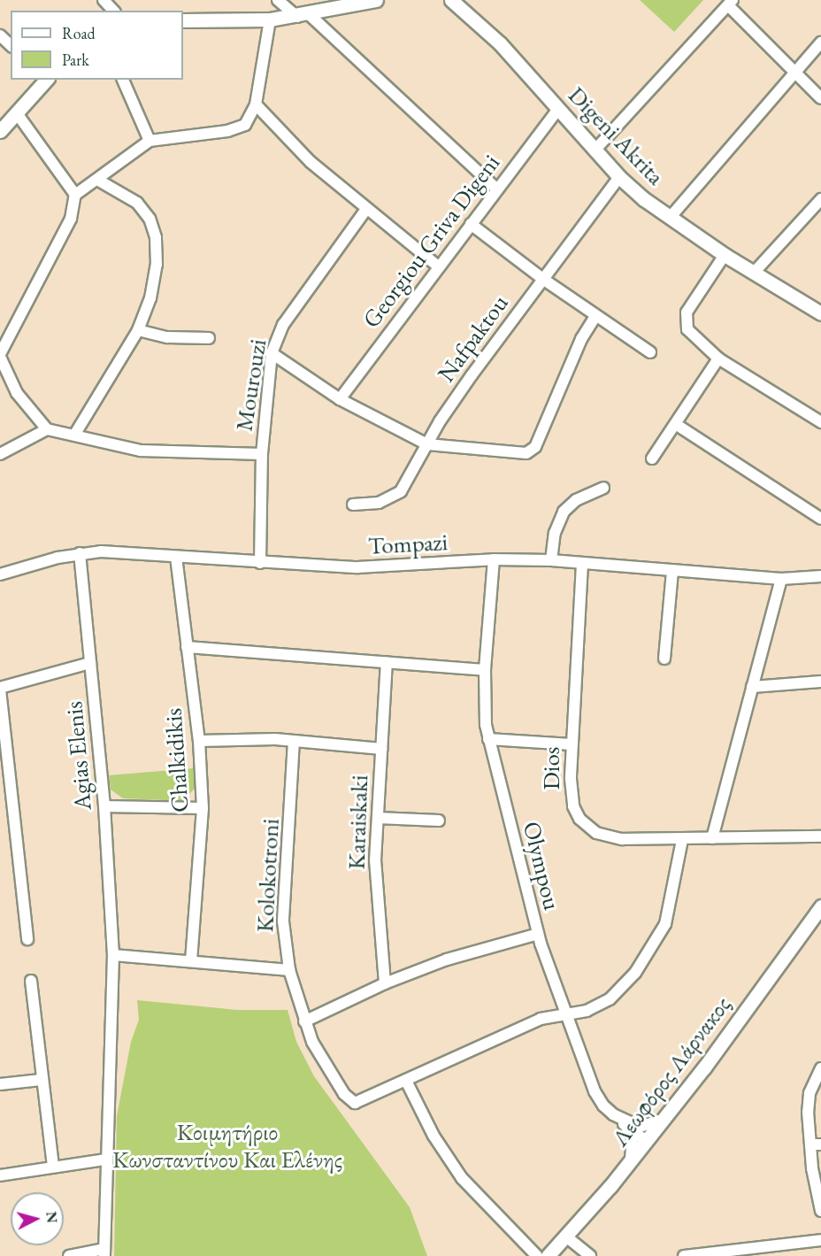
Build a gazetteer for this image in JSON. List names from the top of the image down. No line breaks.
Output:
{"streets":{"main road":["Digeni Akrita","Λεωφόρος Λάρνακος"],"street":["Georgiou Griva Digeni","Nafpaktou","Mourouzi","Tompazi","Agias Elenis","Chalkidikis","Dios","Karaiskaki","Olympou","Kolokotroni"]},"crossings":[["Digeni Akrita","Georgiou Griva Digeni"],["Digeni Akrita","Nafpaktou"],["Mourouzi","Tompazi"],["Tompazi","Agias Elenis"],["Tompazi","Chalkidikis"],["Tompazi","Dios"],["Tompazi","Olympou"],["Olympou","Λεωφόρος Λάρνακος"]],"parks":["Κοιμητήριο Κωνσταντίνου Και Ελένης"],"legend":["Road","Park"],"north":"right"}
